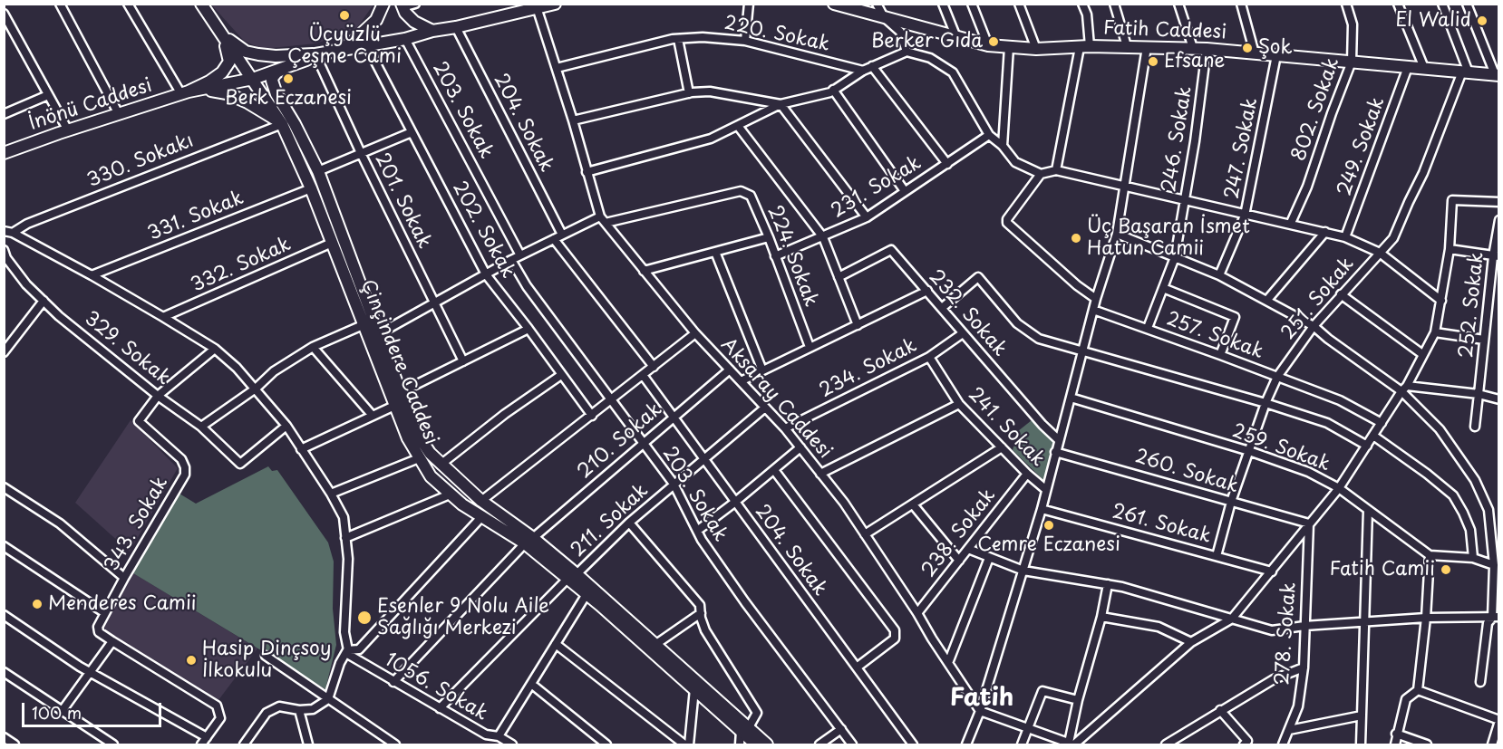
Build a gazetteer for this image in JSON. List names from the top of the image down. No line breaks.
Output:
{"streets":{"main road":["Fatih Caddesi","İnönü Caddesi","Çinçindere Caddesi"],"street":["220. Sokak","802. Sokak","203. Sokak","204. Sokak","246. Sokak","249. Sokak","247. Sokak","330. Sokakı","231. Sokak","201. Sokak","331. Sokak","202. Sokak","224. Sokak","332. Sokak","251. Sokak","252. Sokak","232. Sokak","257. Sokak","329. Sokak","234. Sokak","Aksaray Caddesi","241. Sokak","210. Sokak","259. Sokak","260. Sokak","211. Sokak","343. Sokak","261. Sokak","238. Sokak","278. Sokak","1056. Sokak"]},"crossings":[["Fatih Caddesi","802. Sokak"],["Fatih Caddesi","246. Sokak"],["Fatih Caddesi","249. Sokak"],["Fatih Caddesi","247. Sokak"],["Fatih Caddesi","251. Sokak"],["220. Sokak","Aksaray Caddesi"],["203. Sokak","224. Sokak"],["203. Sokak","210. Sokak"],["203. Sokak","211. Sokak"],["204. Sokak","224. Sokak"],["204. Sokak","210. Sokak"],["204. Sokak","211. Sokak"],["246. Sokak","257. Sokak"],["330. Sokakı","Çinçindere Caddesi"],["231. Sokak","224. Sokak"],["201. Sokak","224. Sokak"],["331. Sokak","Çinçindere Caddesi"],["202. Sokak","224. Sokak"],["224. Sokak","Çinçindere Caddesi"],["224. Sokak","Aksaray Caddesi"],["332. Sokak","Çinçindere Caddesi"],["251. Sokak","257. Sokak"],["251. Sokak","259. Sokak"],["251. Sokak","260. Sokak"],["251. Sokak","261. Sokak"],["232. Sokak","234. Sokak"],["329. Sokak","343. Sokak"],["Çinçindere Caddesi","210. Sokak"],["Çinçindere Caddesi","211. Sokak"],["234. Sokak","Aksaray Caddesi"],["234. Sokak","241. Sokak"],["Aksaray Caddesi","210. Sokak"],["Aksaray Caddesi","211. Sokak"],["Aksaray Caddesi","238. Sokak"],["241. Sokak","238. Sokak"],["210. Sokak","1056. Sokak"],["260. Sokak","278. Sokak"],["211. Sokak","1056. Sokak"]],"districts":["Fatih"],"places":["Üçyüzlü Çeşme Cami","El Walid","Berker Gıda","Şok","Efsane","Berk Eczanesi","Üç Başaran İsmet Hatun Camii","Cemre Eczanesi","Fatih Camii","Menderes Camii","Esenler 9 Nolu Aile Sağlığı Merkezi","Hasip Dinçsoy İlkokulu"],"scale_bar":"100 m"}
